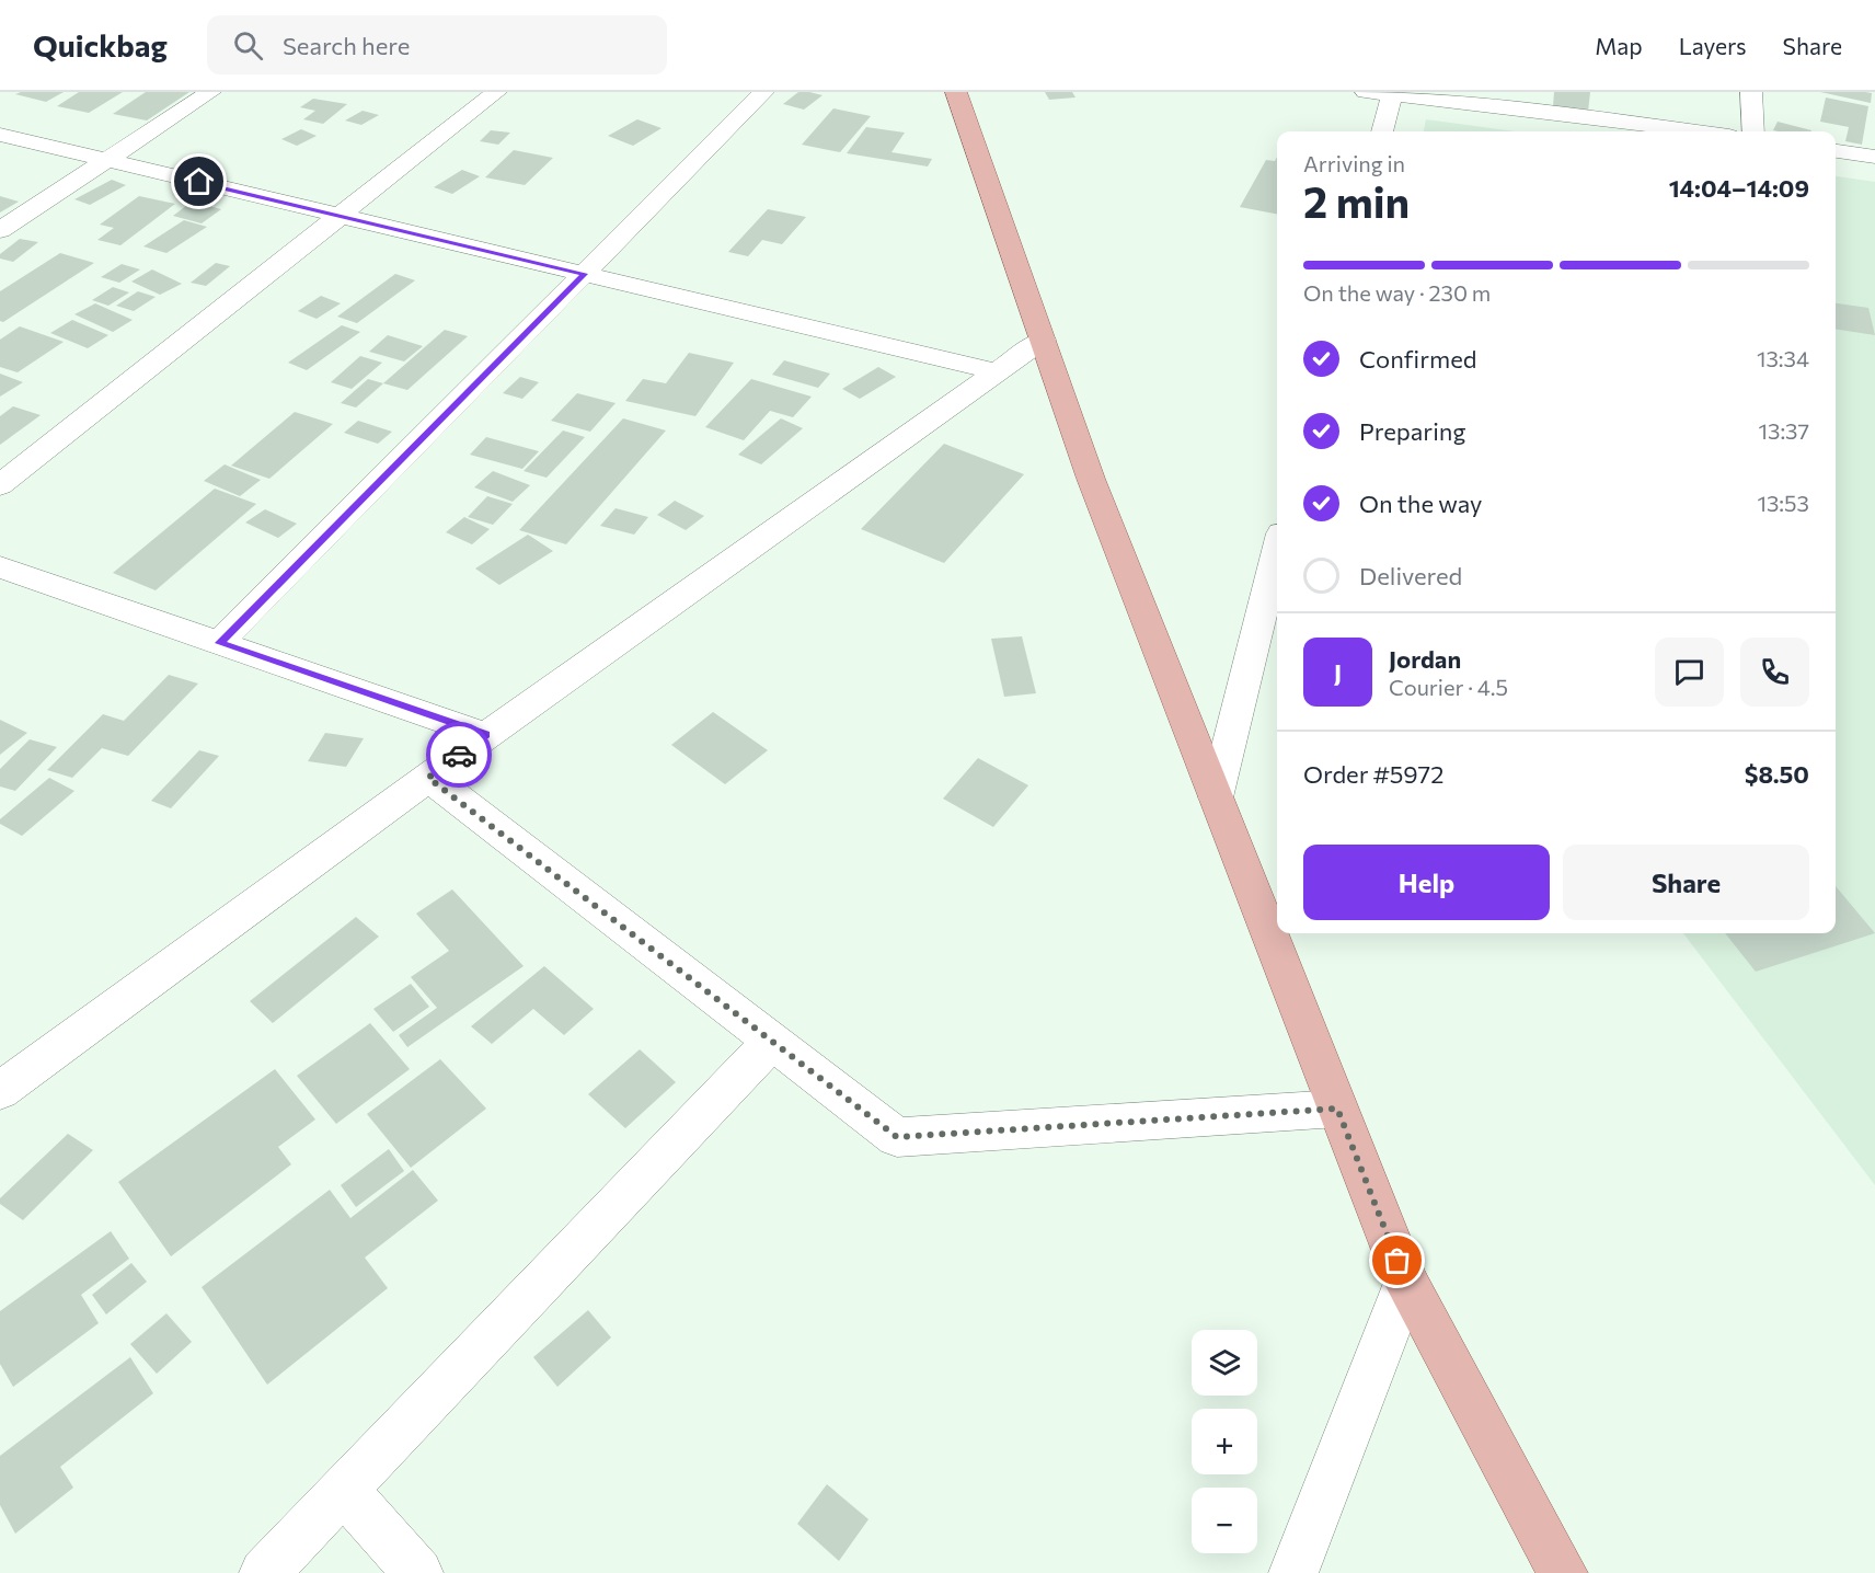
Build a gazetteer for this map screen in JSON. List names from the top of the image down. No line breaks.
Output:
{"page":{"header":"Quickbag","search":"Search here","nav":["Map","Layers","Share"],"heading":["2 min","Arriving in","14:04–14:09"],"panel":["Jordan","Courier · 4.5","Order #5972","$8.50"],"bar":"On the way · 230 m","list":[["Confirmed","13:34"],["Preparing","13:37"],["On the way","13:53"],"Delivered"],"round":"J","buttons":["Help","Share"],"map_buttons":["+","−"]}}
